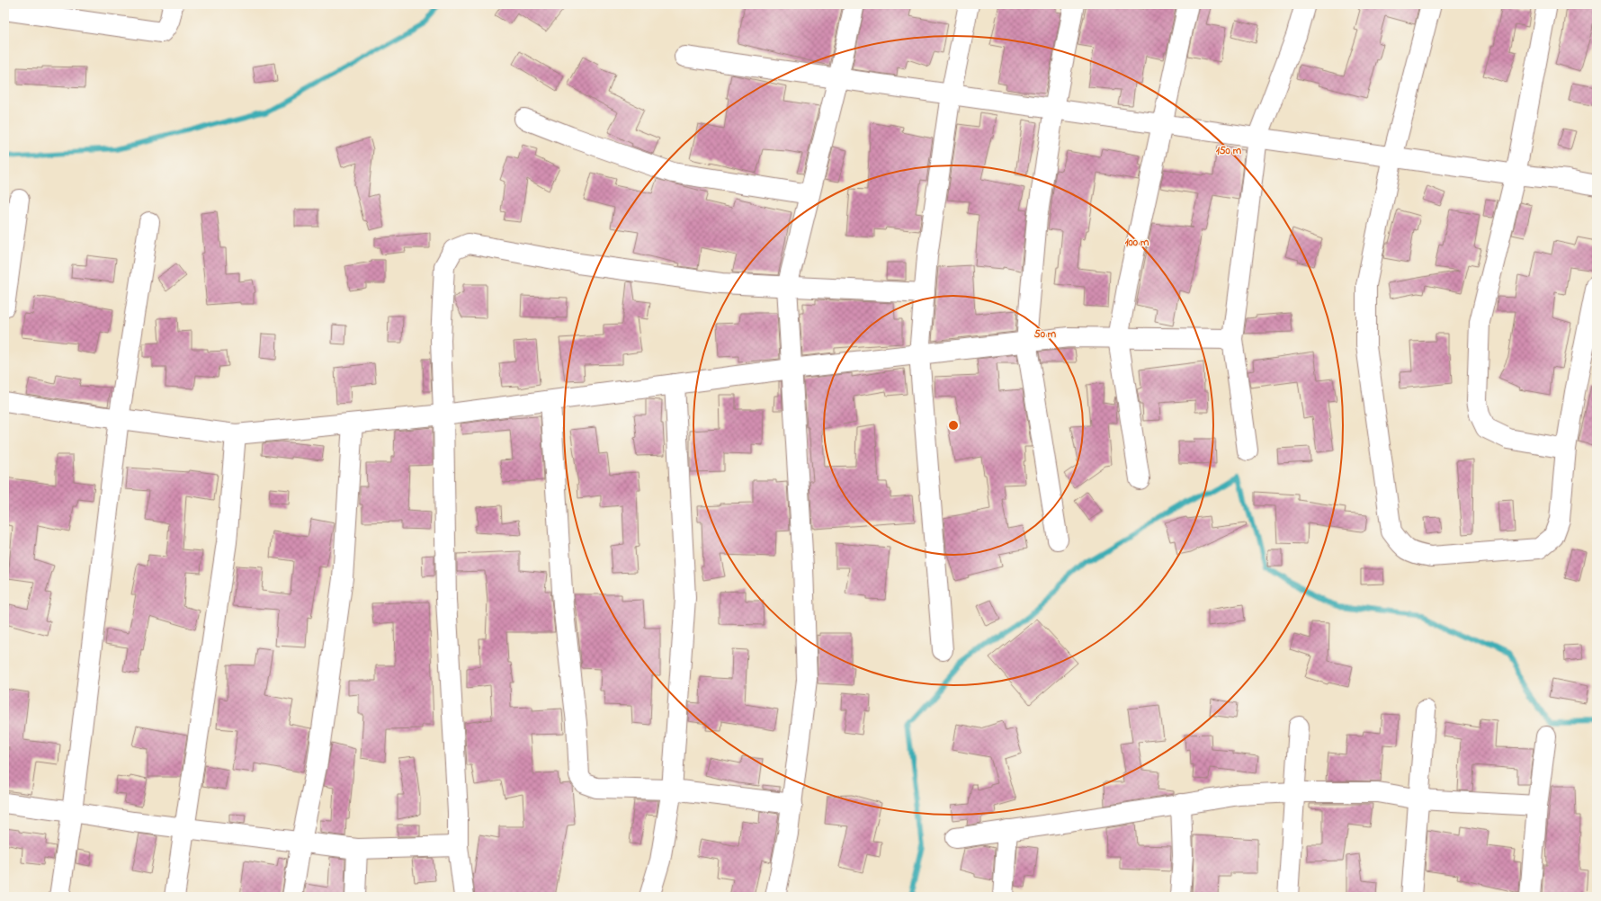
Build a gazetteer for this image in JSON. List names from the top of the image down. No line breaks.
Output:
{"rings":["150 m","100 m","50 m"]}
